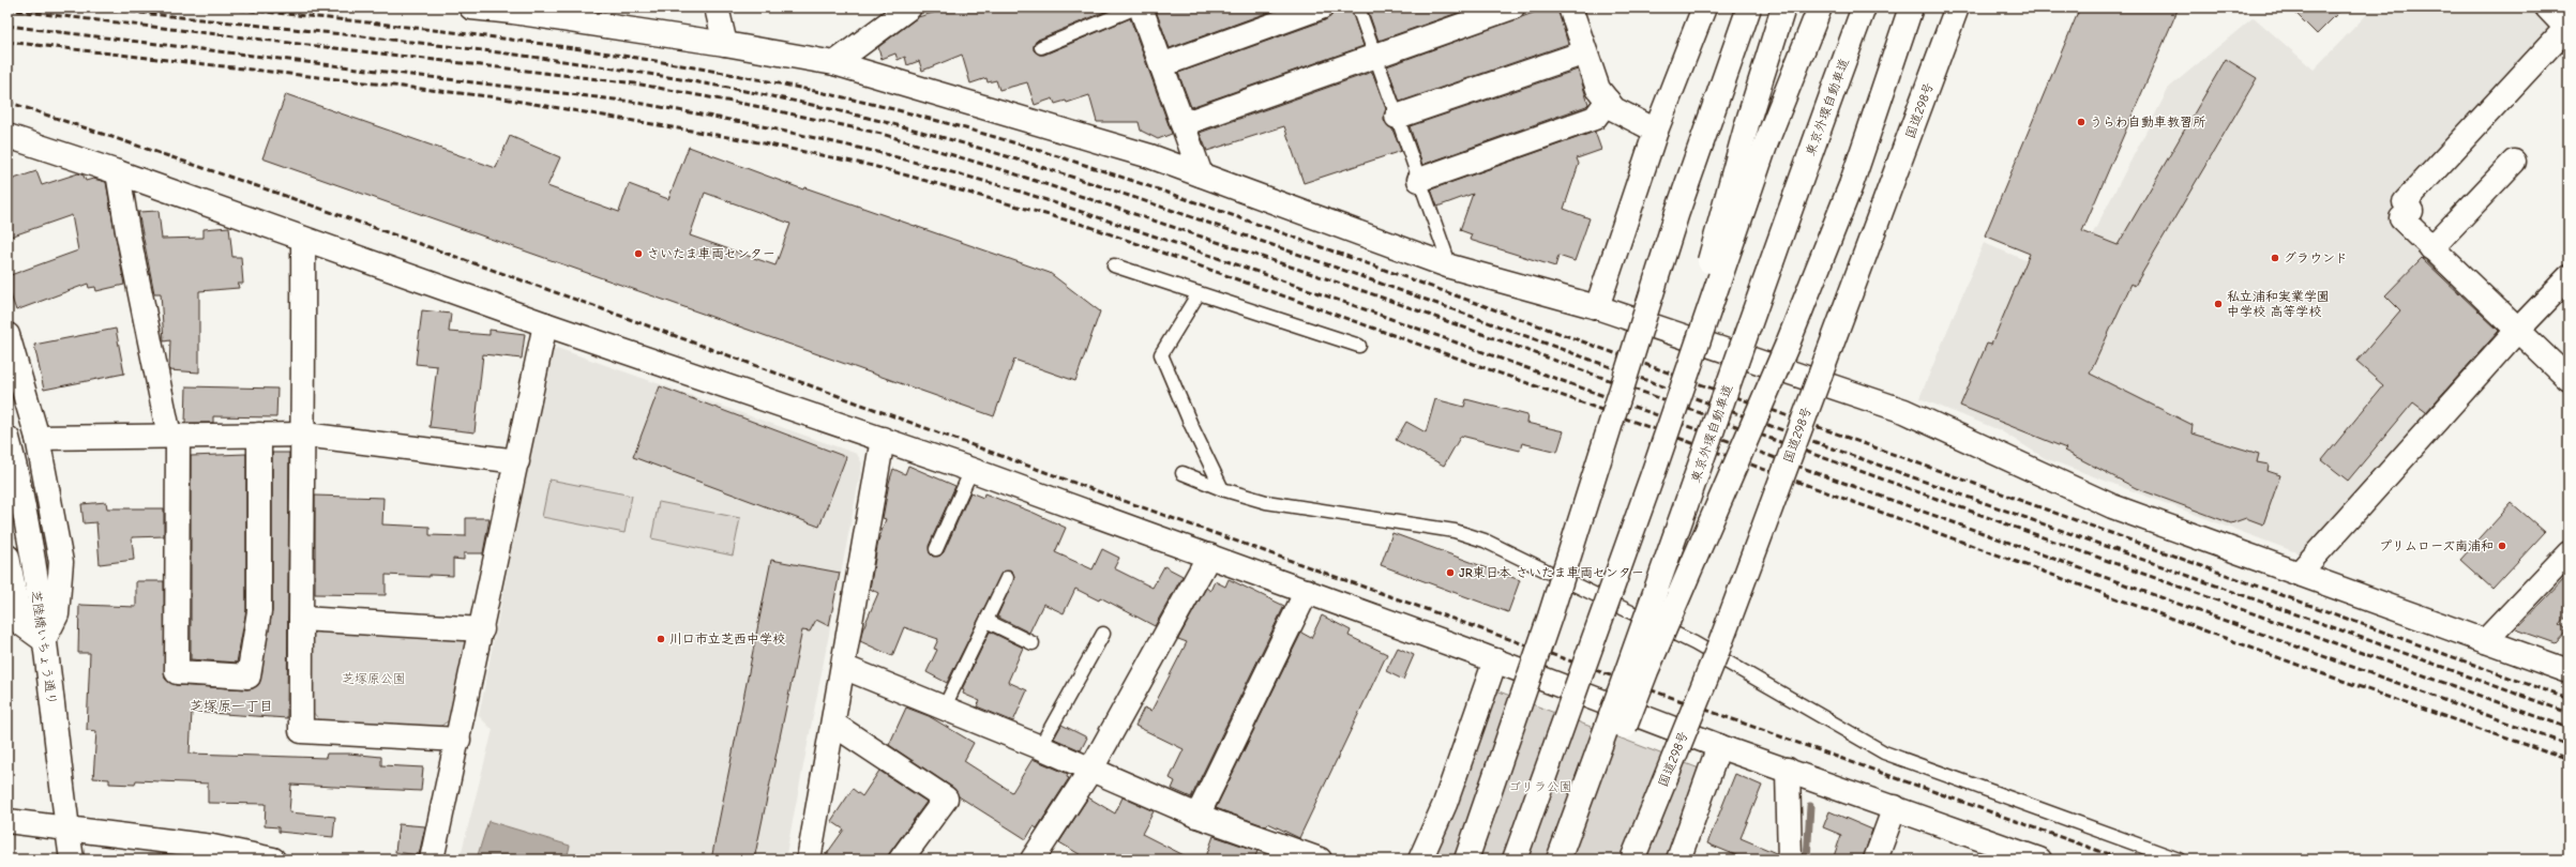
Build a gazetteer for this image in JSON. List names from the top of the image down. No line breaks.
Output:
{"streets":{"main road":["東京外環自動車道","国道298号","芝陸橋いちょう通り"]},"districts":["芝塚原一丁目"],"parks":["芝塚原公園","ゴリラ公園"],"places":["うらわ自動車教習所","さいたま車両センター","グラウンド","私立浦和実業学園 中学校 高等学校","プリムローズ南浦和","JR東日本 さいたま車両センター","川口市立芝西中学校"]}
